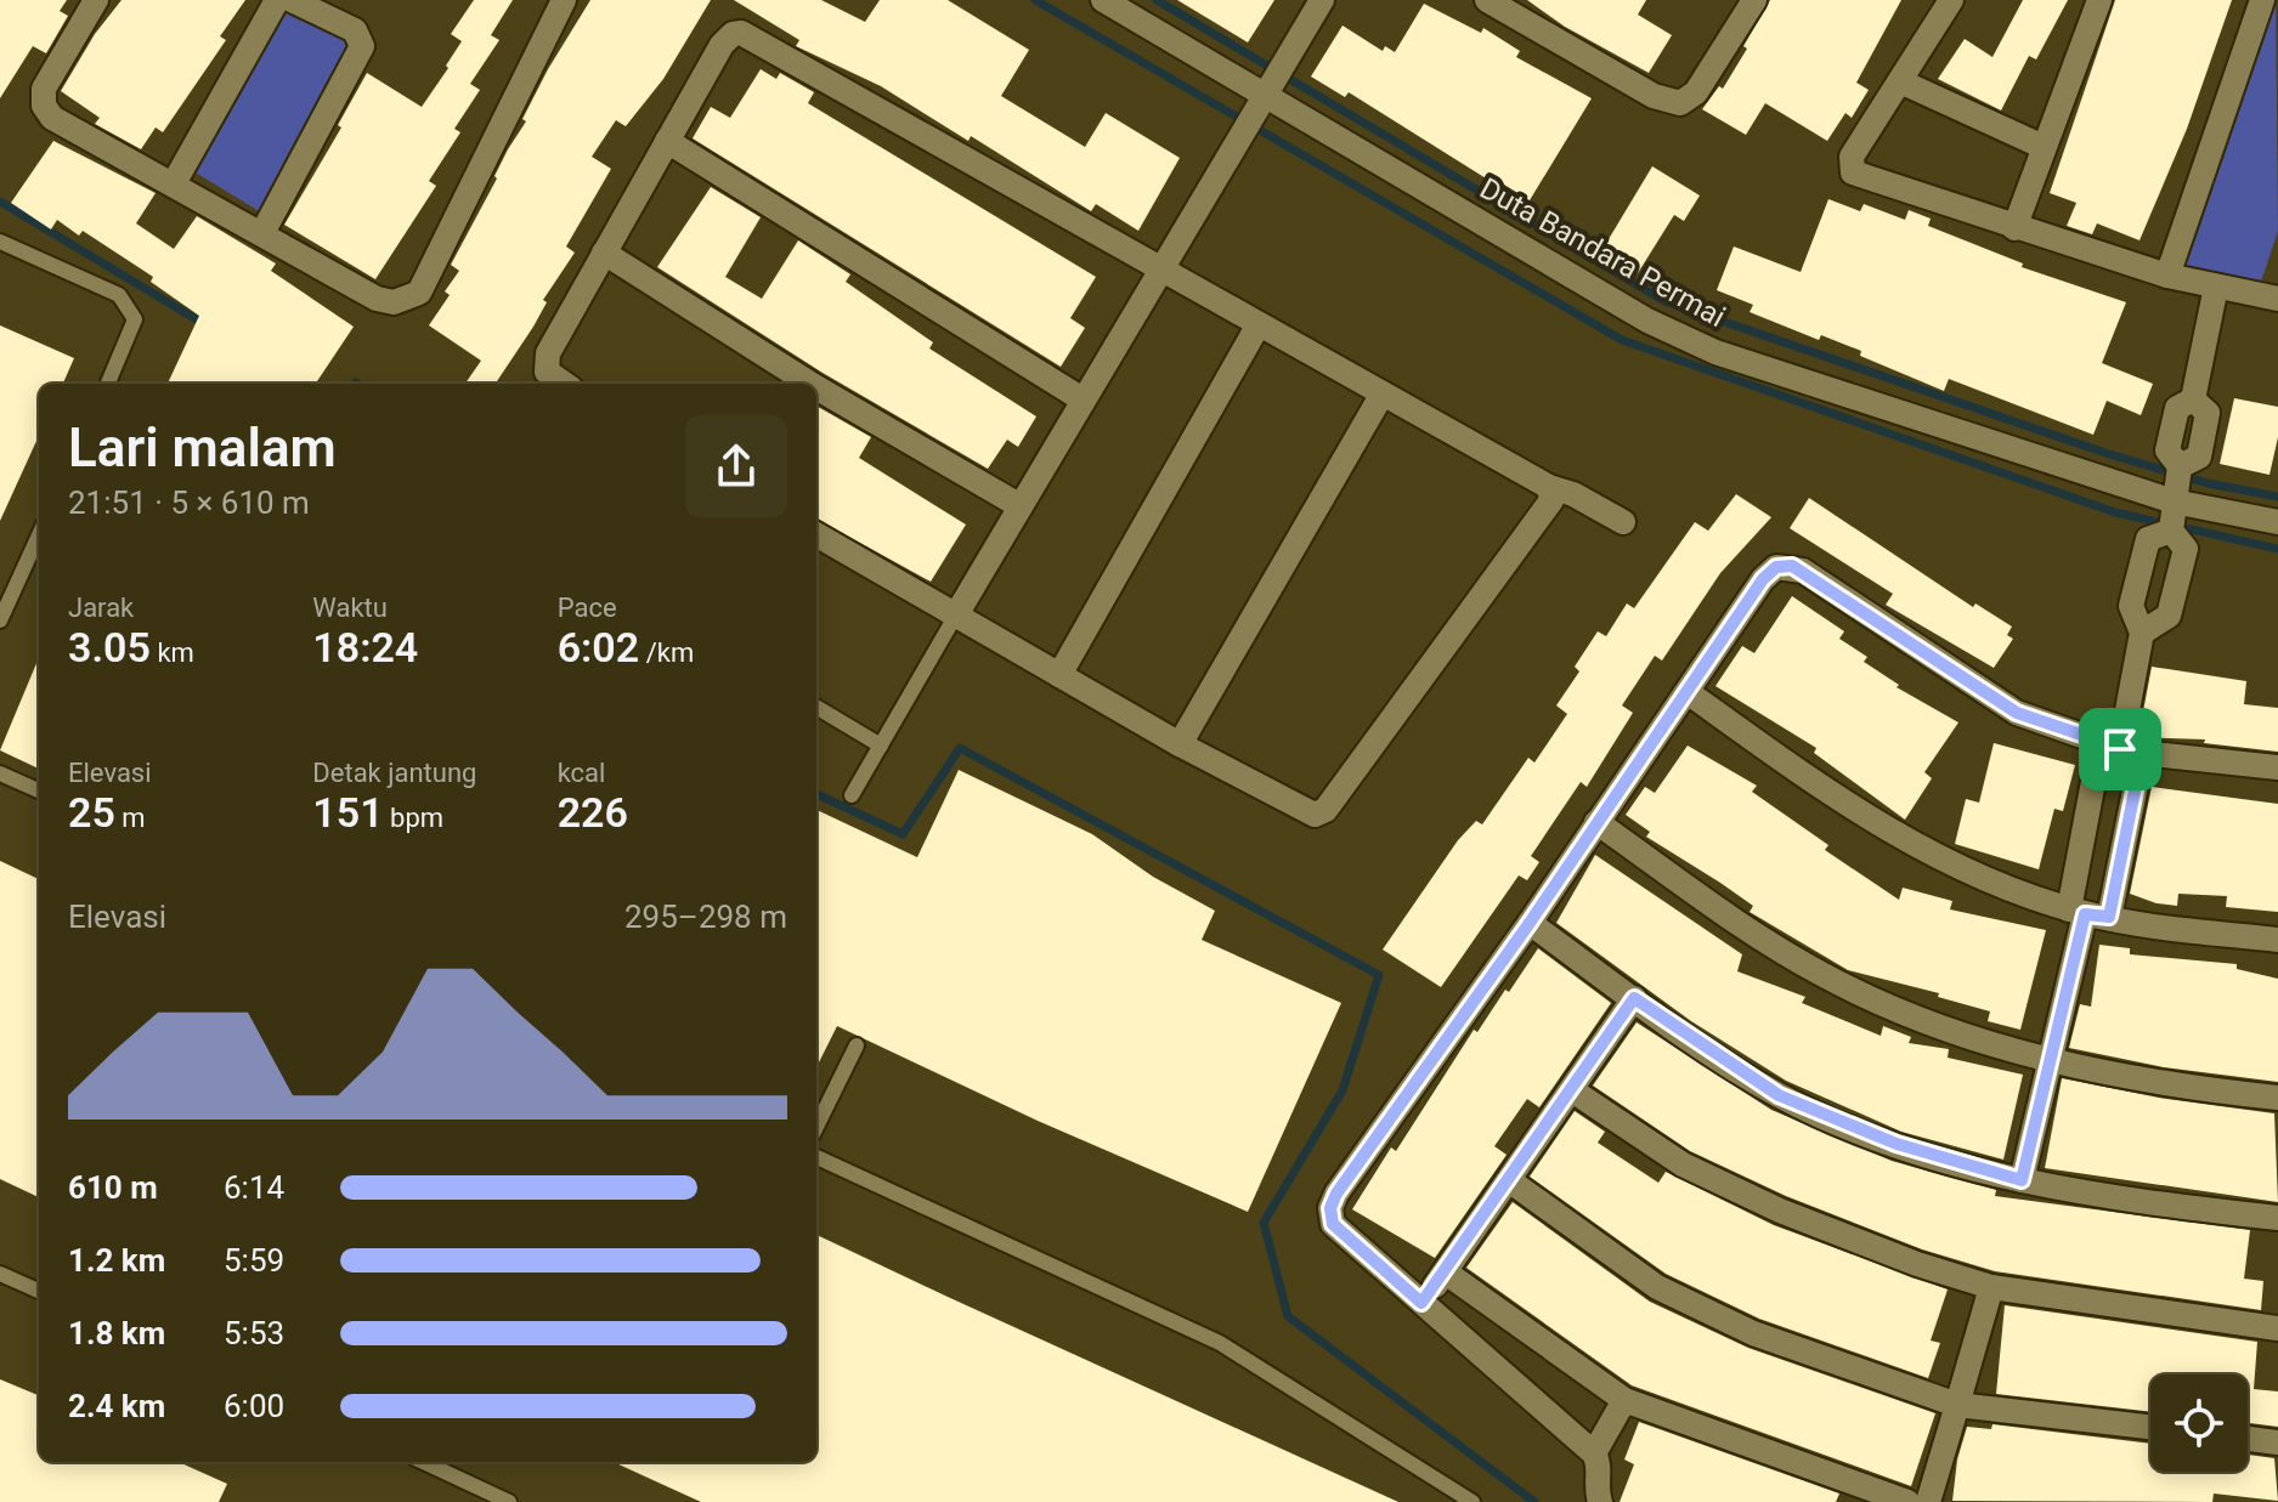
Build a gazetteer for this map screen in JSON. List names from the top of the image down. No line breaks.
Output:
{"streets":{"street":["Duta Bandara Permai"]},"page":{"heading":["Lari malam","21:51 · 5 × 610 m"],"stats":[["Jarak","3.05 km"],["Waktu","18:24"],["Pace","6:02 /km"],["Elevasi","25 m"],["Detak jantung","151 bpm"],["kcal","226"]],"chart":["Elevasi","295–298 m"],"list":[{"name":"610 m","note":"6:14"},{"name":"1.2 km","note":"5:59"},{"name":"1.8 km","note":"5:53"},{"name":"2.4 km","note":"6:00"}]}}
